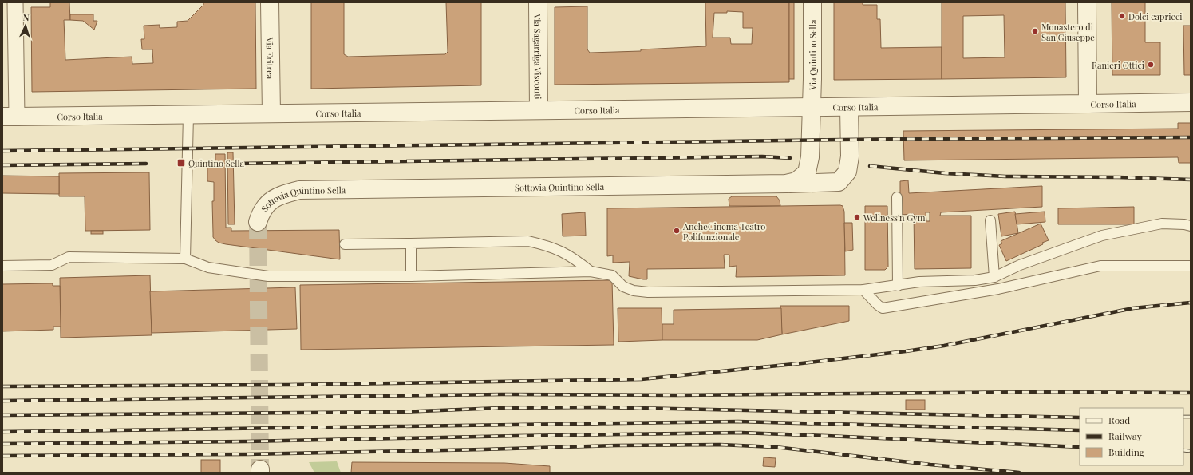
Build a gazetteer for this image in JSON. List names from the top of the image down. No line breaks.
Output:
{"streets":{"street":["Via Quintino Sella","Via Sagarriga Visconti","Via Eritrea","Corso Italia","Sottovia Quintino Sella"]},"crossings":[["Via Quintino Sella","Corso Italia"],["Via Quintino Sella","Sottovia Quintino Sella"],["Via Sagarriga Visconti","Corso Italia"],["Via Eritrea","Corso Italia"],["Corso Italia","Sottovia Quintino Sella"]],"places":{"other":["Dolci capricci","Monastero di San Giuseppe","Ranieri Ottici","Wellness'n Gym","AncheCinema Teatro Polifunzionale"],"transit":["Quintino Sella"]},"legend":["Road","Railway","Building"],"north":"top"}
